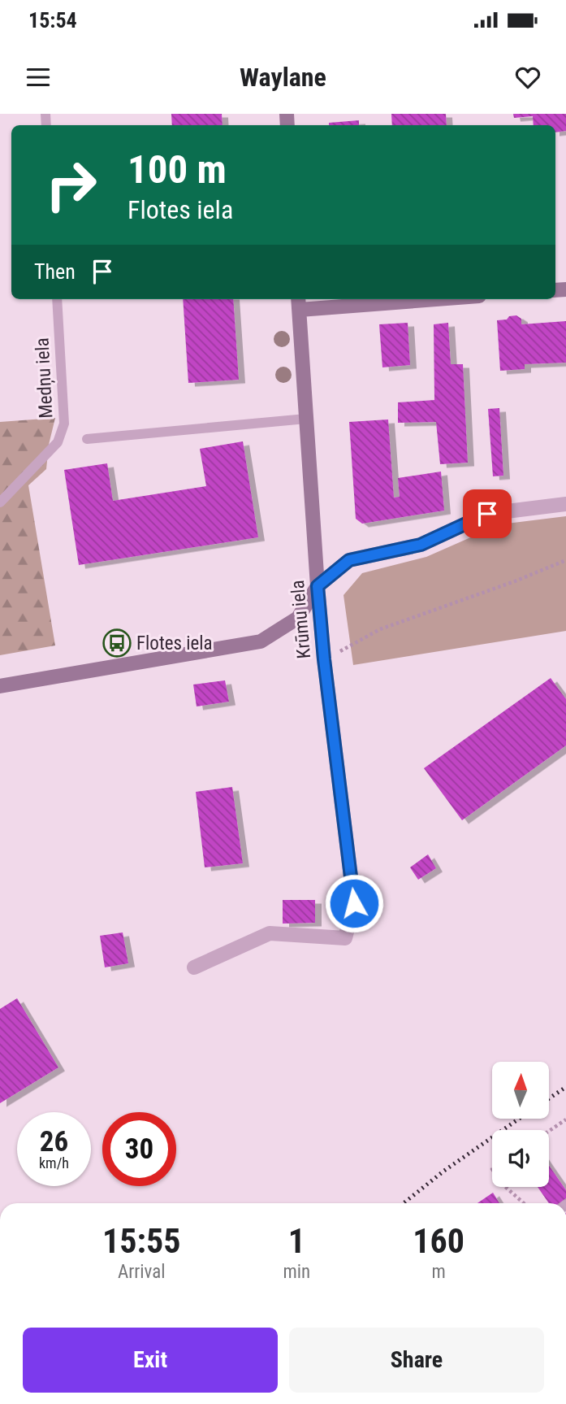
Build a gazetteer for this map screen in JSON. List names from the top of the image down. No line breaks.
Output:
{"streets":{"street":["Krūmu iela"],"lane":["Medņu iela"]},"places":{"bus stop":["Flotes iela"]},"north":"top","page":{"status":"15:54","header":"Waylane","turn":["100 m","Flotes iela"],"then":"Then","speed":"26 km/h","limit":"30","eta":["15:55","Arrival","1","min","160","m"],"buttons":["Exit","Share"]}}
